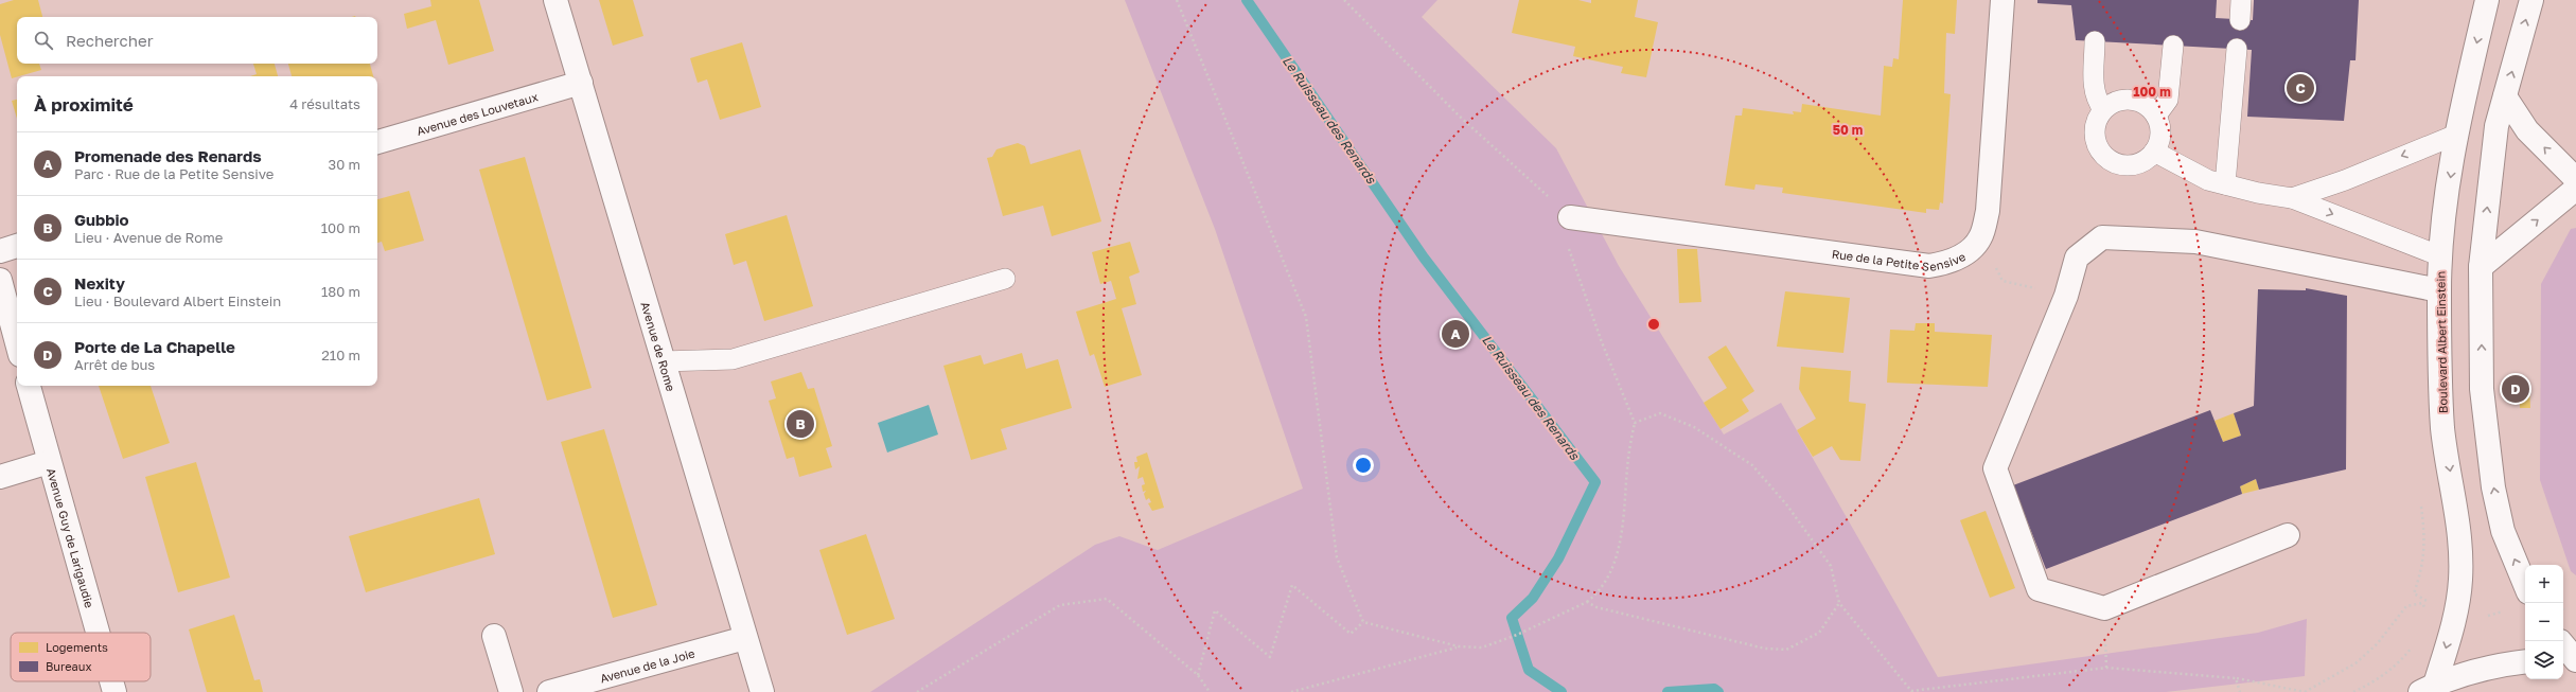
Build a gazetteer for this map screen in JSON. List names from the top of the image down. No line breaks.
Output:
{"streets":{"street":["Avenue des Louvetaux","Rue de la Petite Sensive","Boulevard Albert Einstein","Avenue de Rome","Avenue Guy de Larigaudie","Avenue de la Joie"]},"crossings":[["Avenue des Louvetaux","Avenue de Rome"],["Avenue de Rome","Avenue de la Joie"]],"water":["Le Ruisseau des Renards"],"legend":["Logements","Bureaux"],"page":{"search":"Rechercher","pins":["C","A","D","B"],"heading":["À proximité","4 résultats"],"list":[{"mark":"A","name":"Promenade des Renards","note":"Parc · Rue de la Petite Sensive","value":"30 m"},{"mark":"B","name":"Gubbio","note":"Lieu · Avenue de Rome","value":"100 m"},{"mark":"C","name":"Nexity","note":"Lieu · Boulevard Albert Einstein","value":"180 m"},{"mark":"D","name":"Porte de La Chapelle","note":"Arrêt de bus","value":"210 m"}],"map_buttons":["+","−"]},"rings":["100 m","50 m"]}
